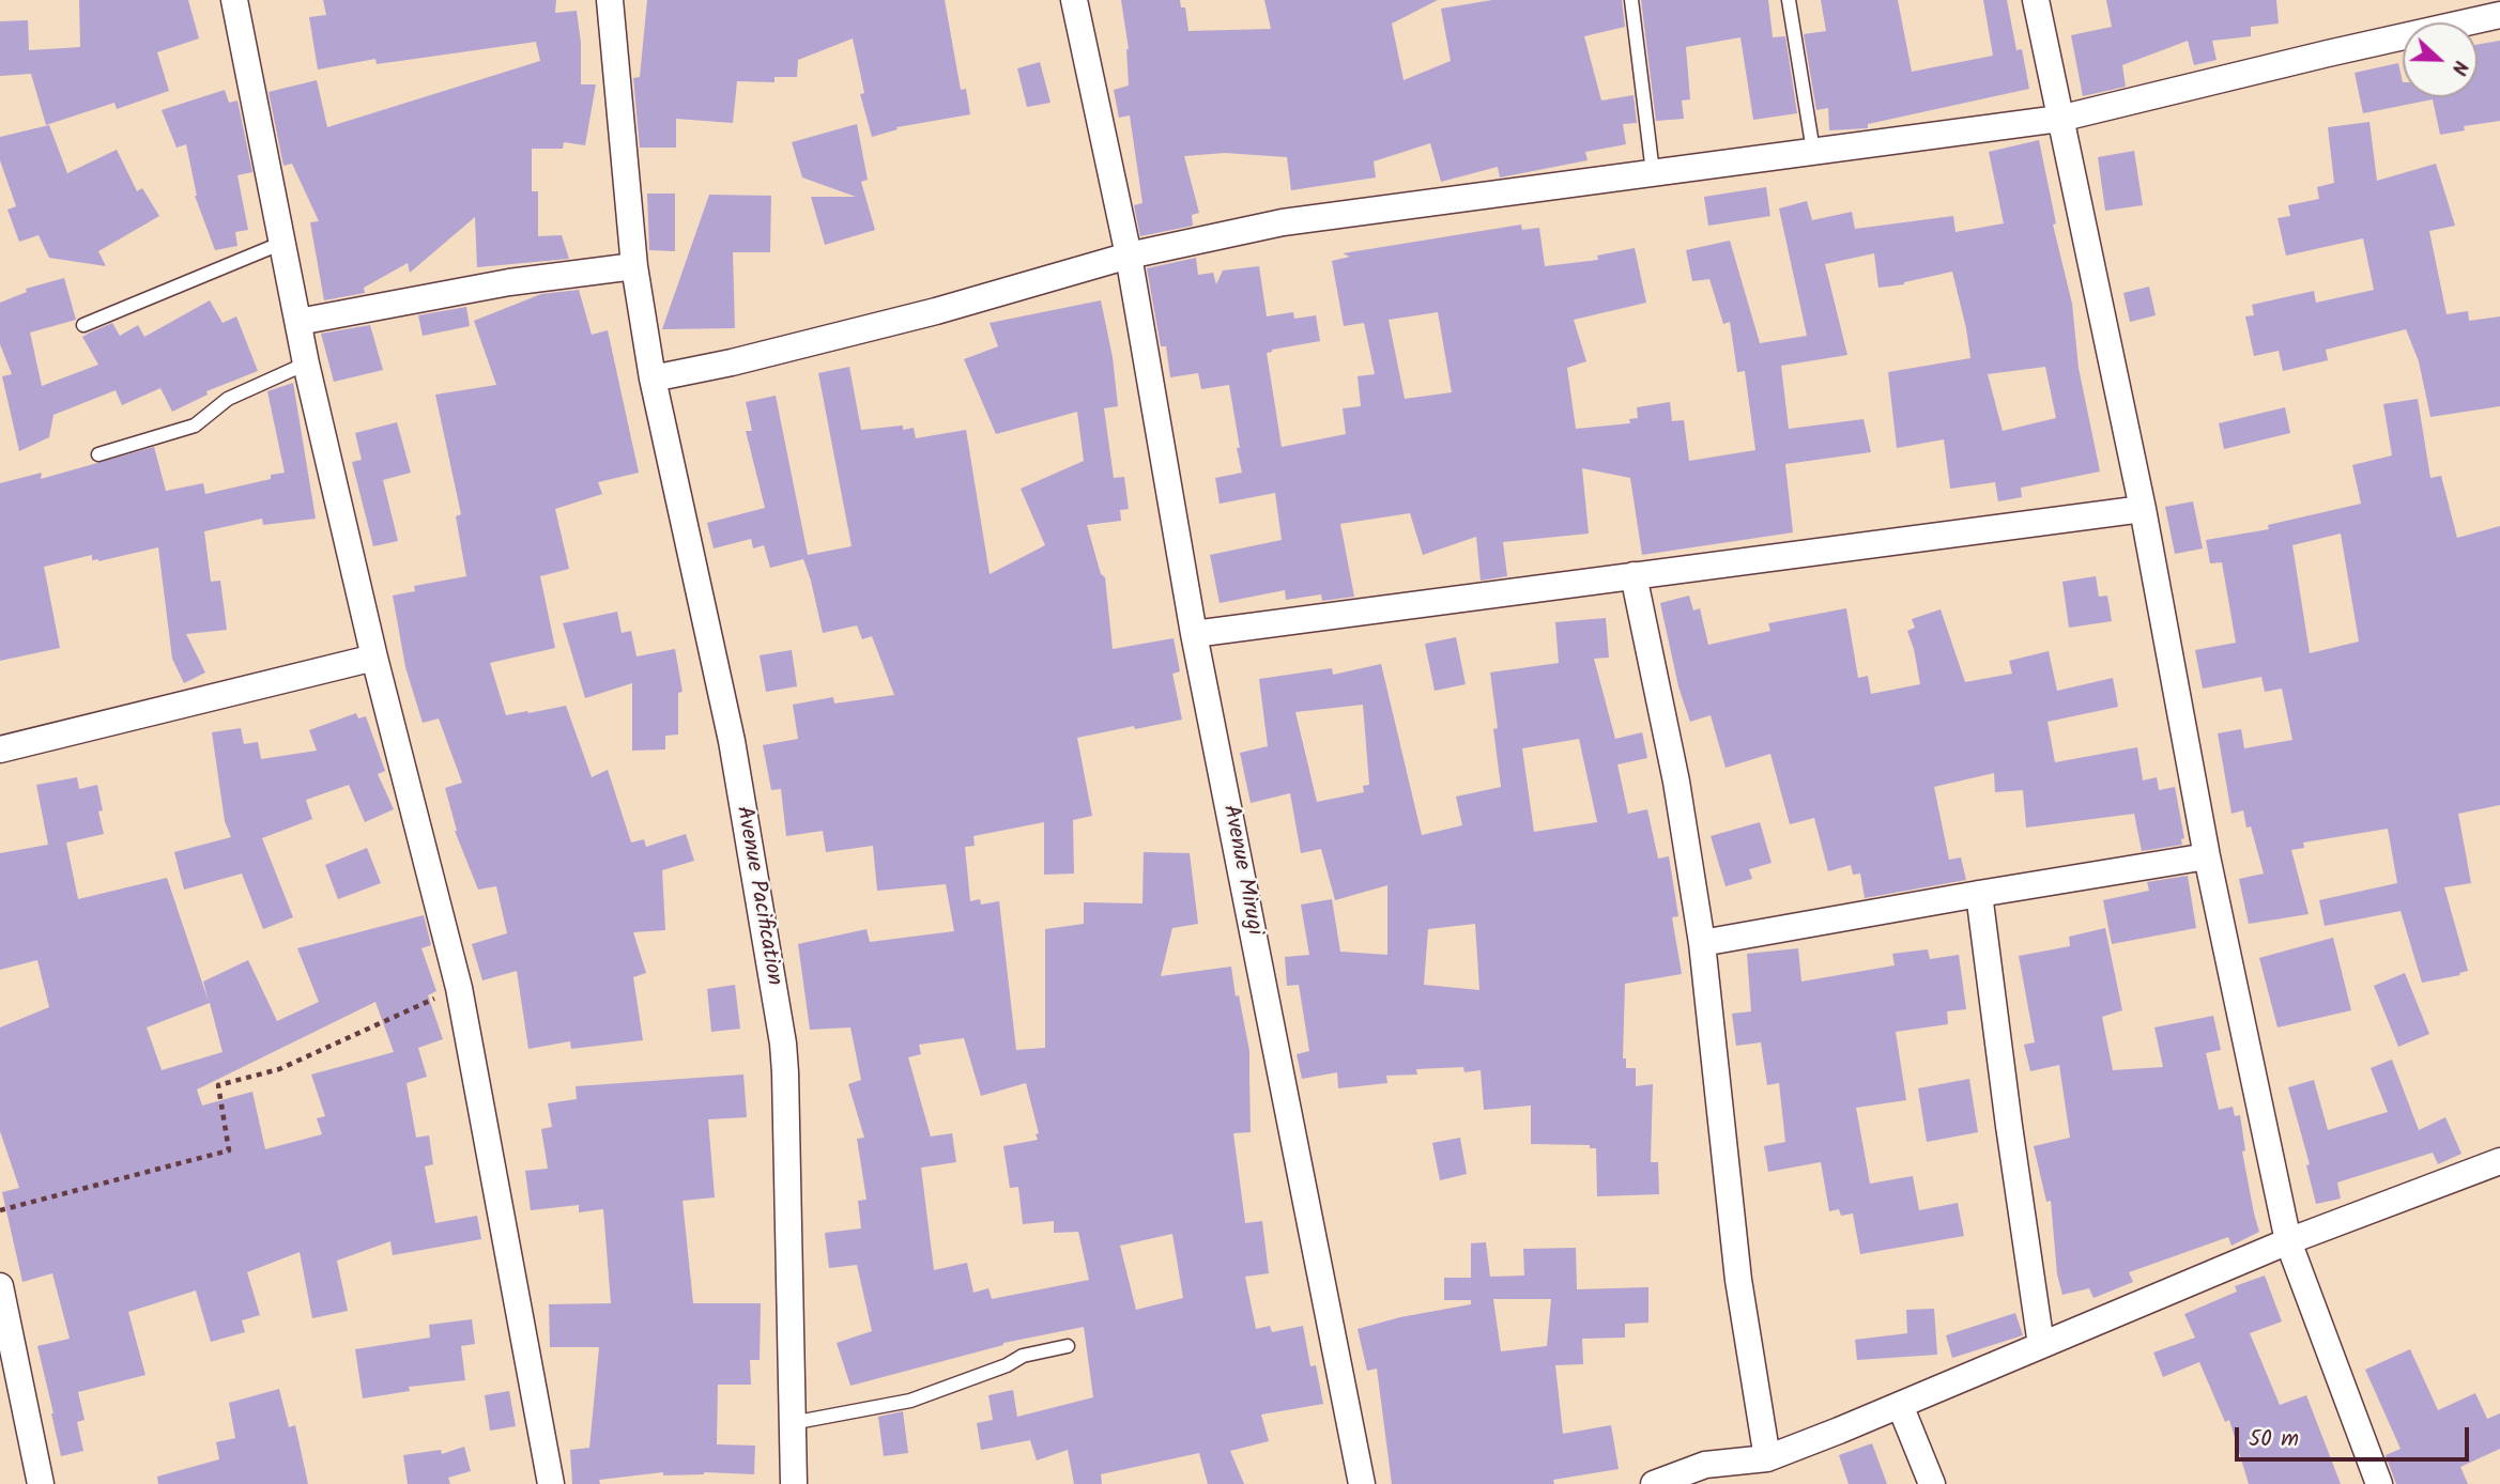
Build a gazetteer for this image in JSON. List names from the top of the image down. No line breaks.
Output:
{"streets":{"street":["Avenue Mirugi","Avenue Pacification"]},"scale_bar":"50 m","north":"right"}
